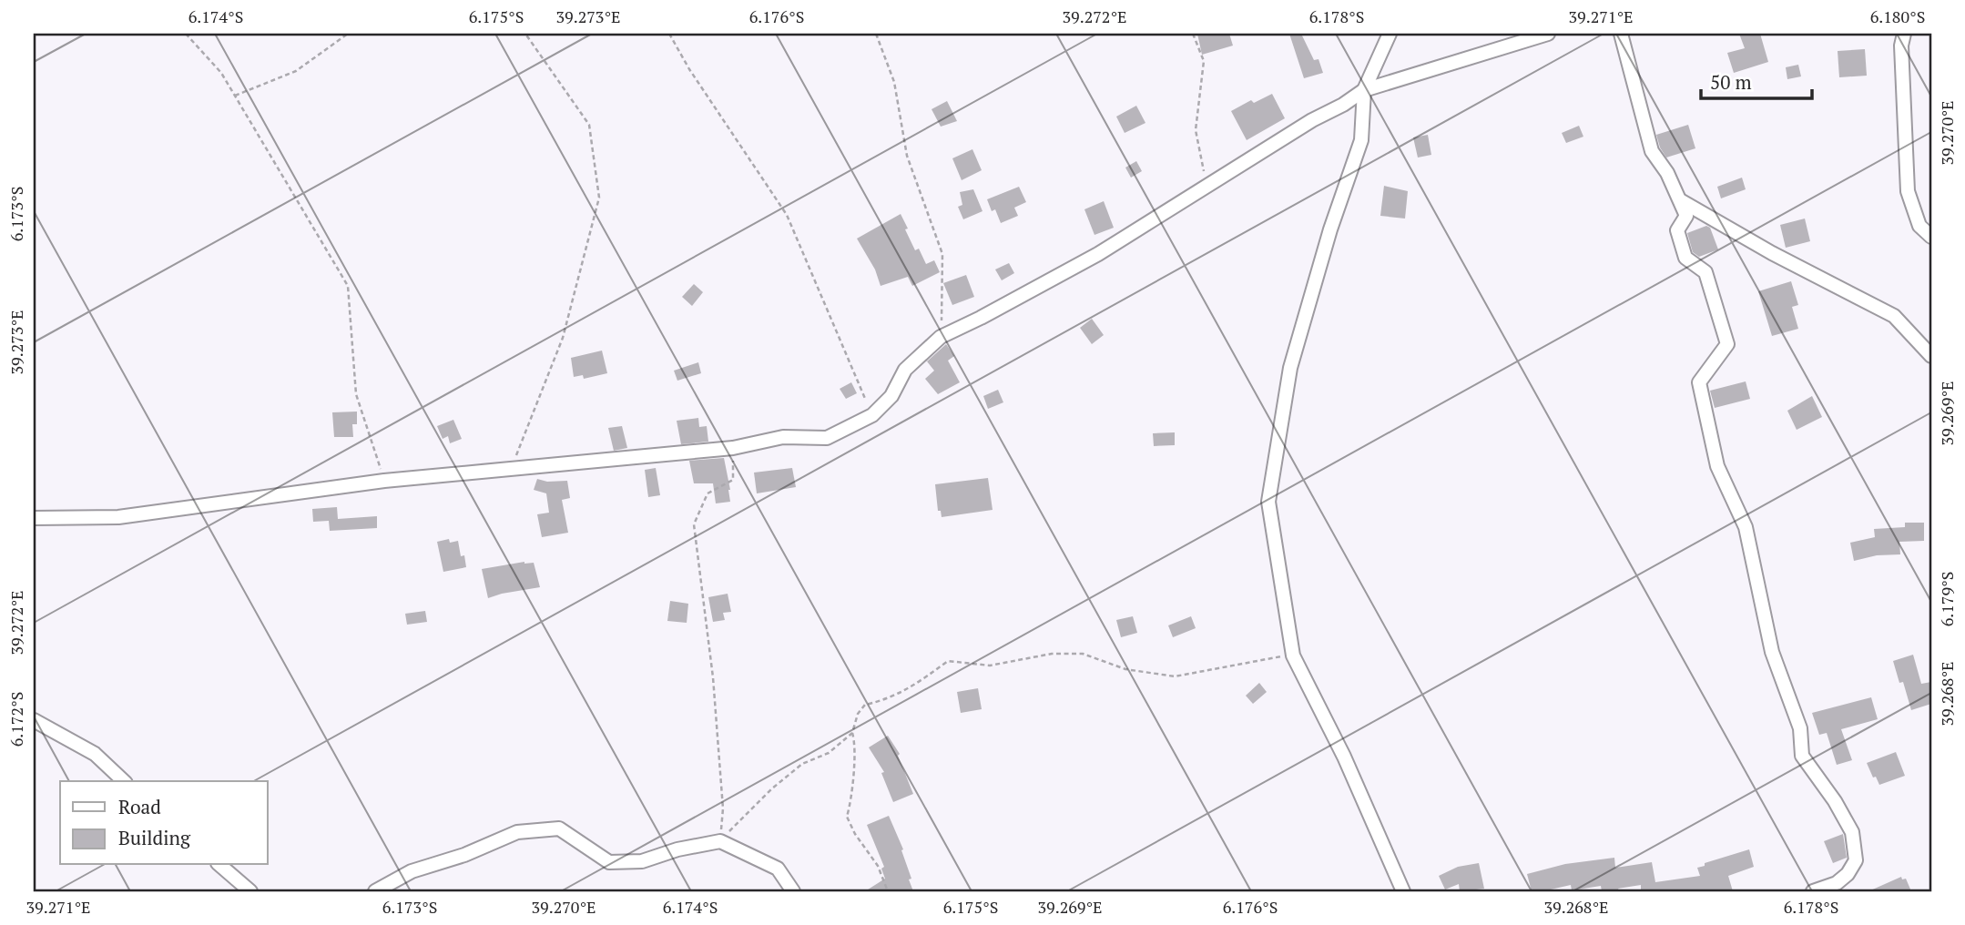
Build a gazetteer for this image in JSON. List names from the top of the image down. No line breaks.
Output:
{"legend":["Road","Building"],"scale_bar":"50 m","coordinates":["6.174°S","6.175°S","39.273°E","6.176°S","39.272°E","6.178°S","39.271°E","6.180°S","39.270°E","6.173°S","39.269°E","6.179°S","39.268°E","6.172°S"]}
